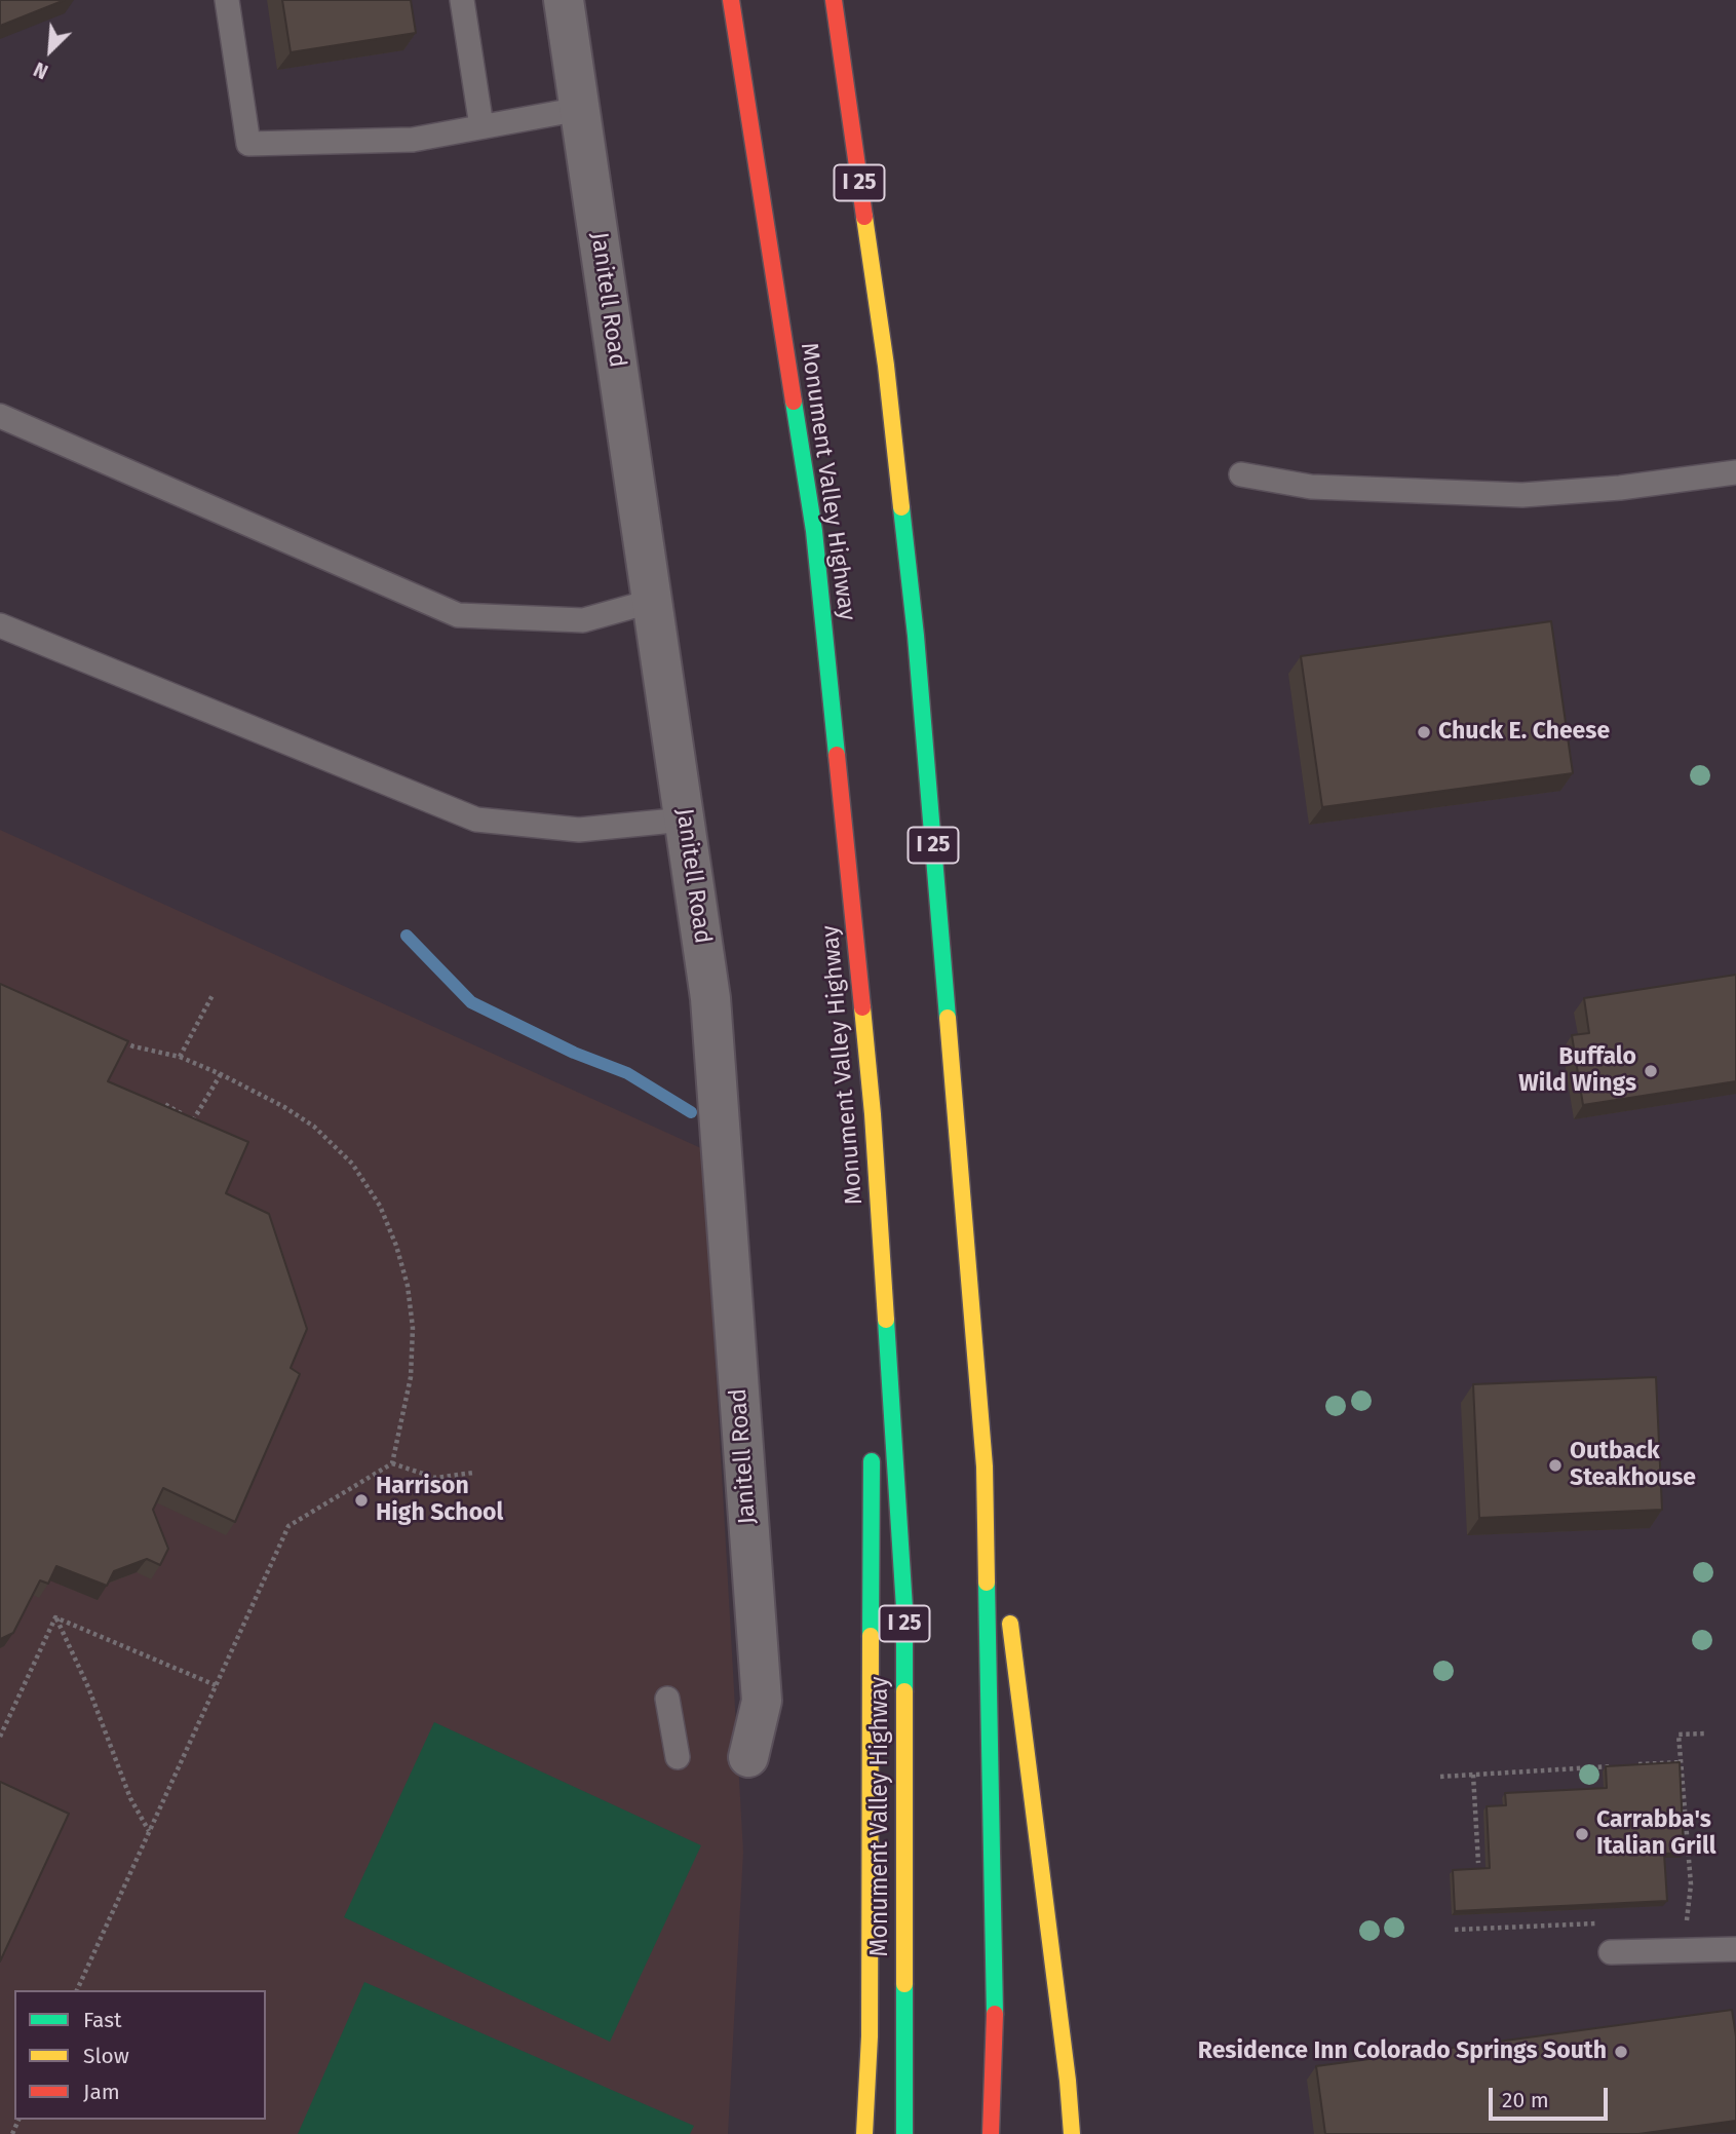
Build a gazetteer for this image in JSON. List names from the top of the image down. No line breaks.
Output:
{"streets":{"highway":["I 25","Monument Valley Highway"],"street":["Janitell Road"]},"places":["Chuck E. Cheese","Buffalo Wild Wings","Outback Steakhouse","Harrison High School","Carrabba's Italian Grill","Residence Inn Colorado Springs South"],"legend":["Fast","Slow","Jam"],"scale_bar":"20 m","north":"bottom left"}
